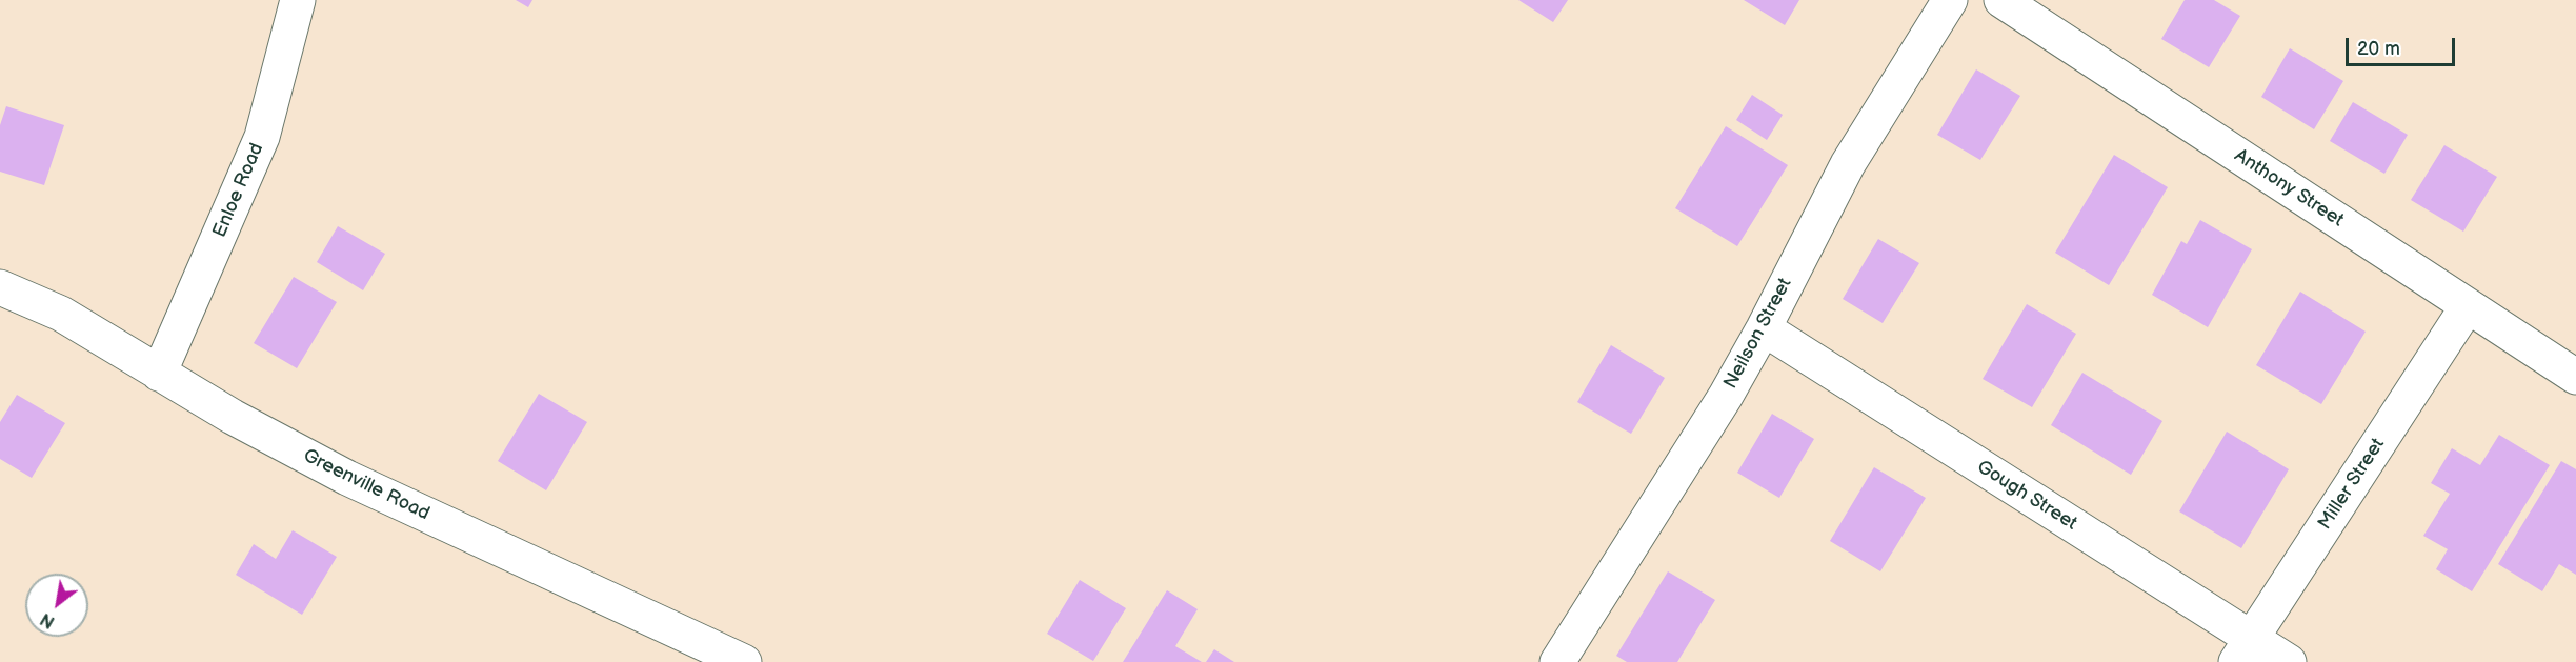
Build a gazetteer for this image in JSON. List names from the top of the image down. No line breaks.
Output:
{"streets":{"street":["Anthony Street","Enloe Road","Neilson Street","Miller Street","Greenville Road","Gough Street"]},"crossings":[["Anthony Street","Miller Street"],["Enloe Road","Greenville Road"],["Neilson Street","Gough Street"],["Miller Street","Gough Street"]],"scale_bar":"20 m","north":"bottom left"}
